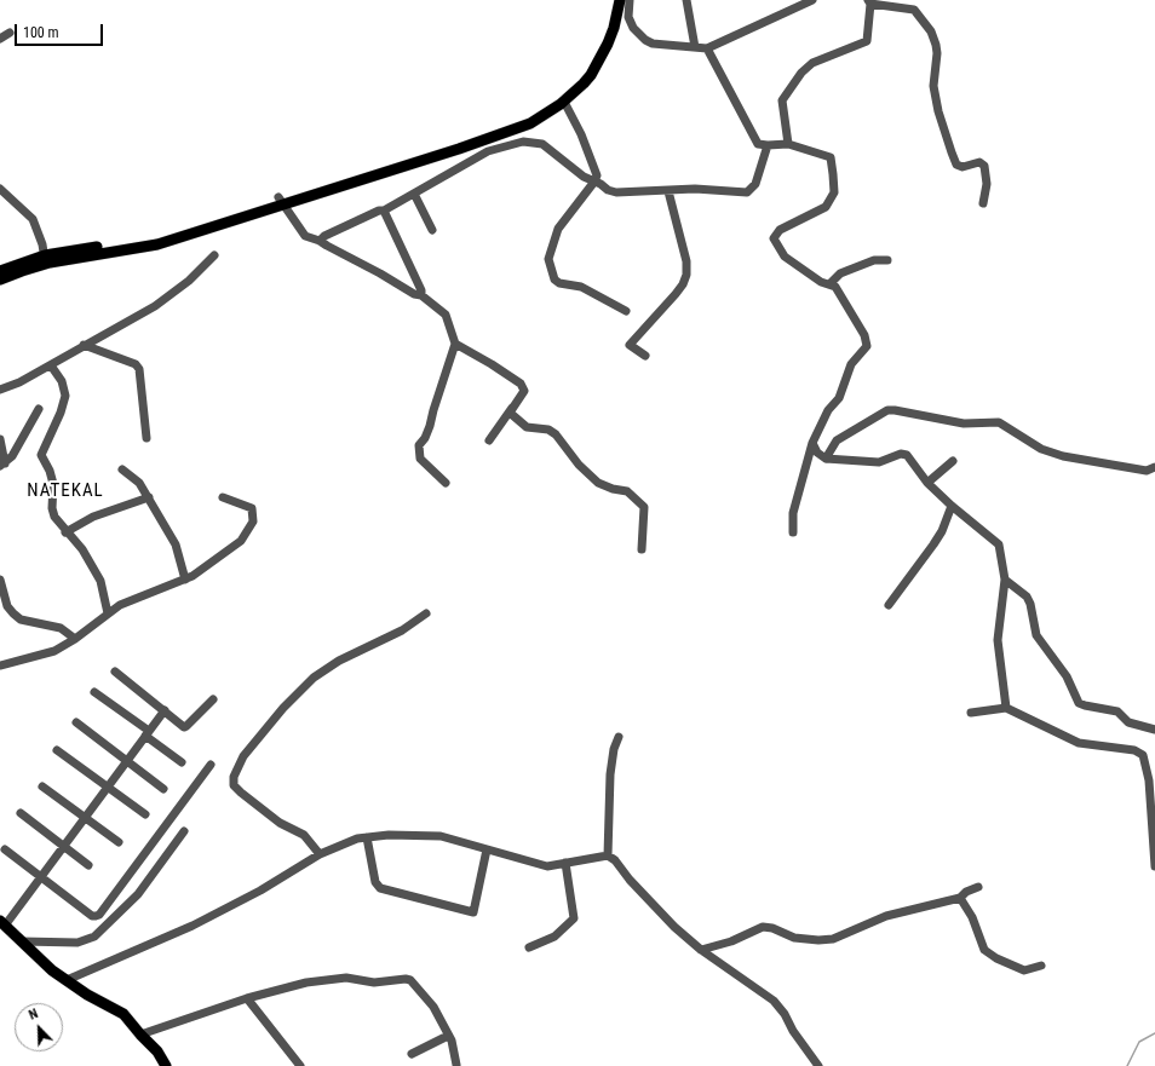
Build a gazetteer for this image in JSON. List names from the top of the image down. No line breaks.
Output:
{"districts":["NATEKAL"],"scale_bar":"100 m","north":"top left"}
